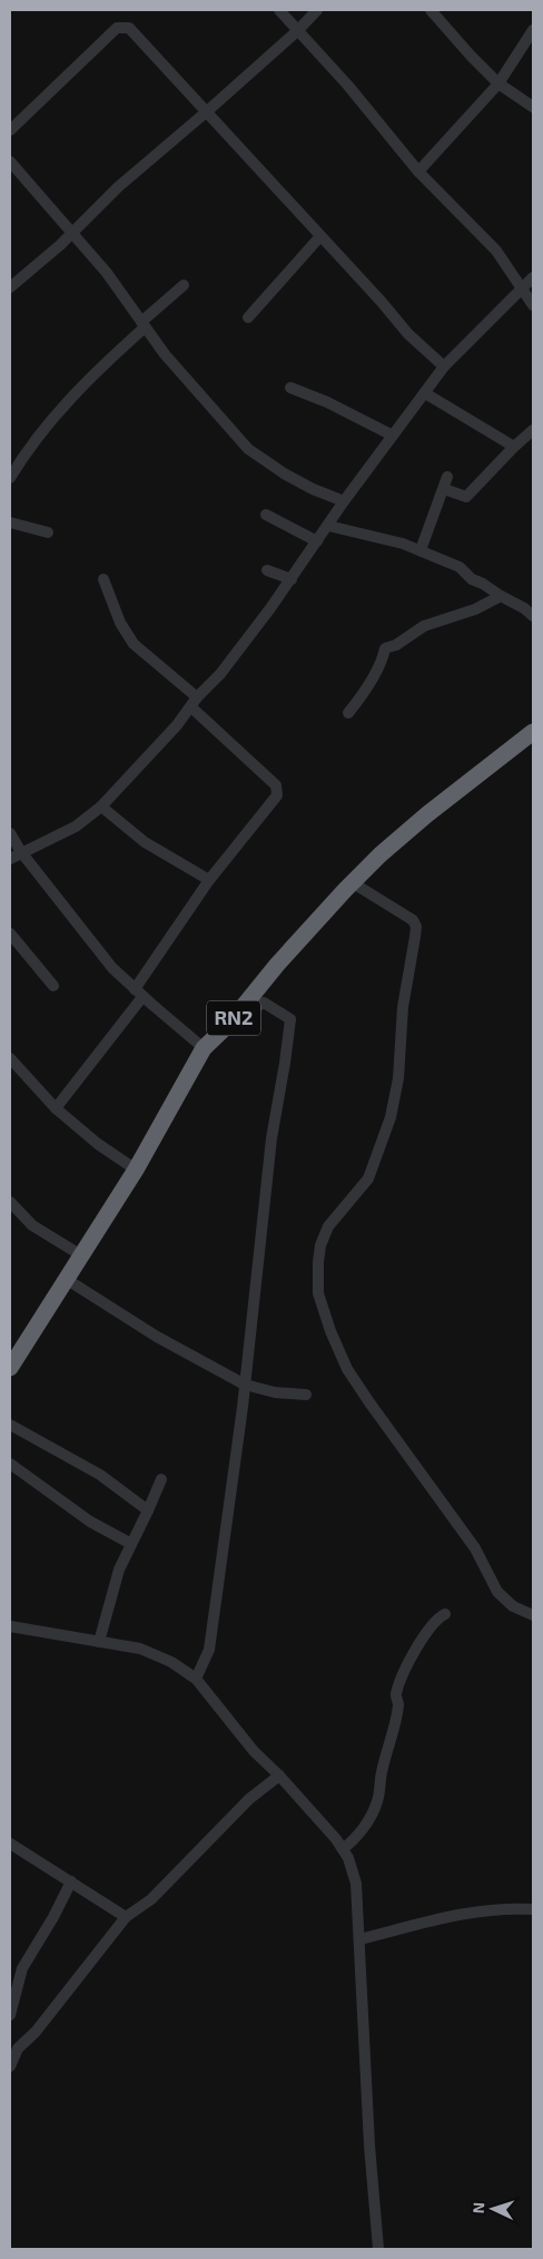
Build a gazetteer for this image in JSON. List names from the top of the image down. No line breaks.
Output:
{"streets":{"highway":["RN2"]},"north":"left"}
